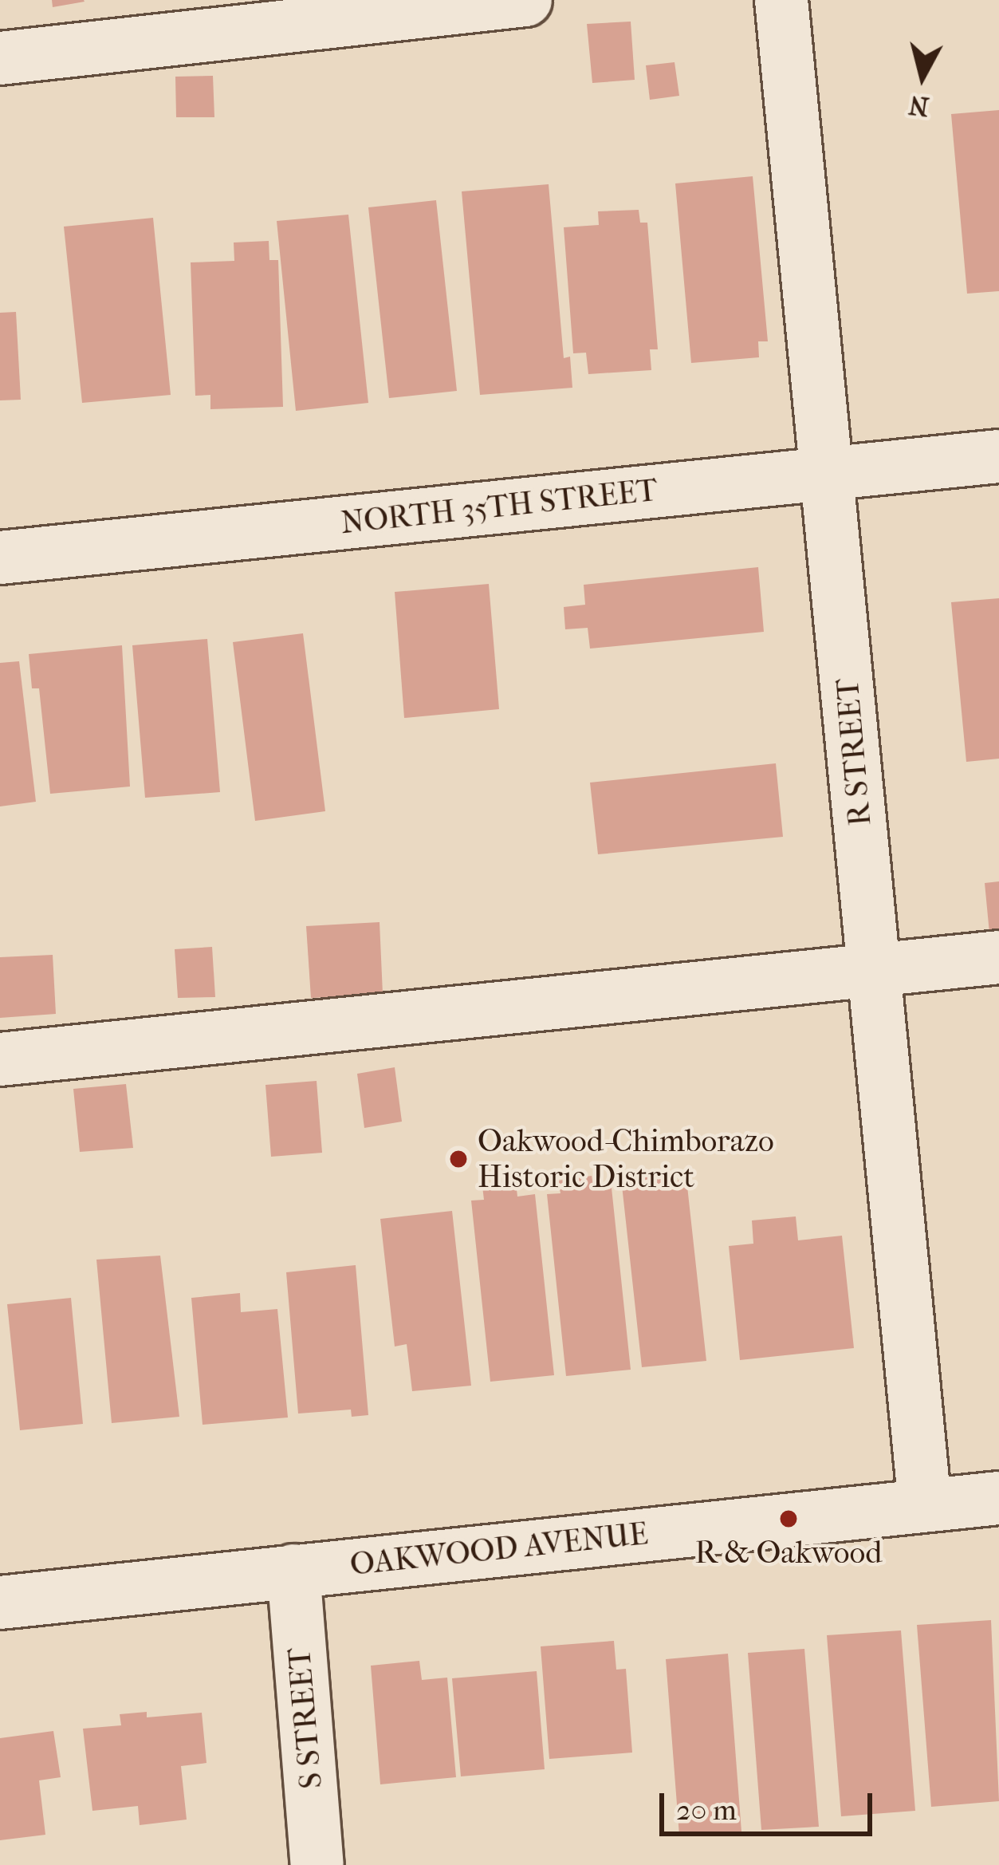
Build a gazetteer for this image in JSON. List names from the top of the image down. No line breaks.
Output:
{"streets":{"street":["NORTH 35TH STREET","R STREET","OAKWOOD AVENUE","S STREET"]},"crossings":[["NORTH 35TH STREET","R STREET"],["R STREET","OAKWOOD AVENUE"],["OAKWOOD AVENUE","S STREET"]],"places":["Oakwood-Chimborazo Historic District","R & Oakwood"],"scale_bar":"20 m","north":"bottom"}
